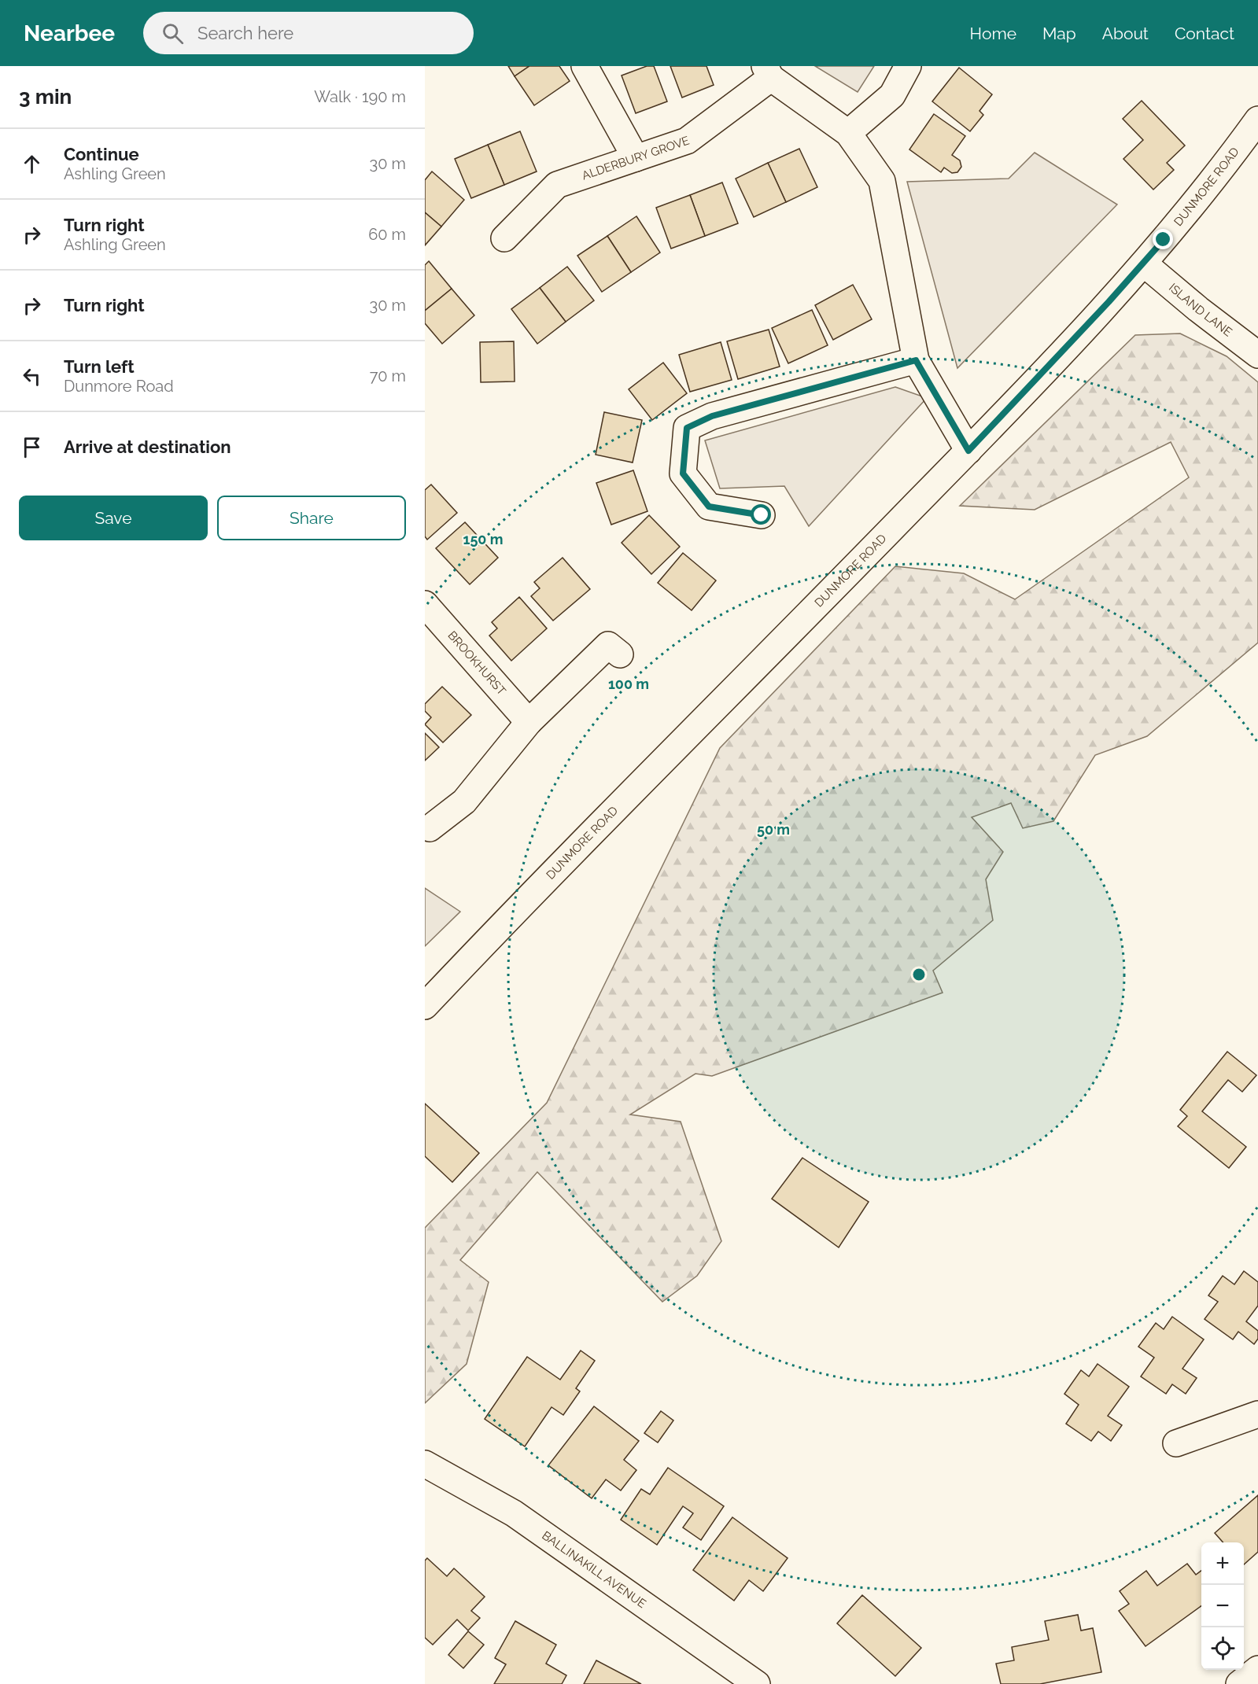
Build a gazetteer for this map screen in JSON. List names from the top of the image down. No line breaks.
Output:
{"streets":{"street":["ALDERBURY GROVE","DUNMORE ROAD","ISLAND LANE","BROOKHURST","BALLINAKILL AVENUE"]},"crossings":[["DUNMORE ROAD","ISLAND LANE"]],"page":{"header":"Nearbee","search":"Search here","nav":["Home","Map","About","Contact"],"heading":["3 min","Walk · 190 m"],"list":[["Continue","Ashling Green","30 m"],["Turn right","Ashling Green","60 m"],["Turn right","30 m"],["Turn left","Dunmore Road","70 m"],"Arrive at destination"],"buttons":["Save","Share"],"map_buttons":["+","−"]},"rings":["150 m","100 m","50 m"]}
